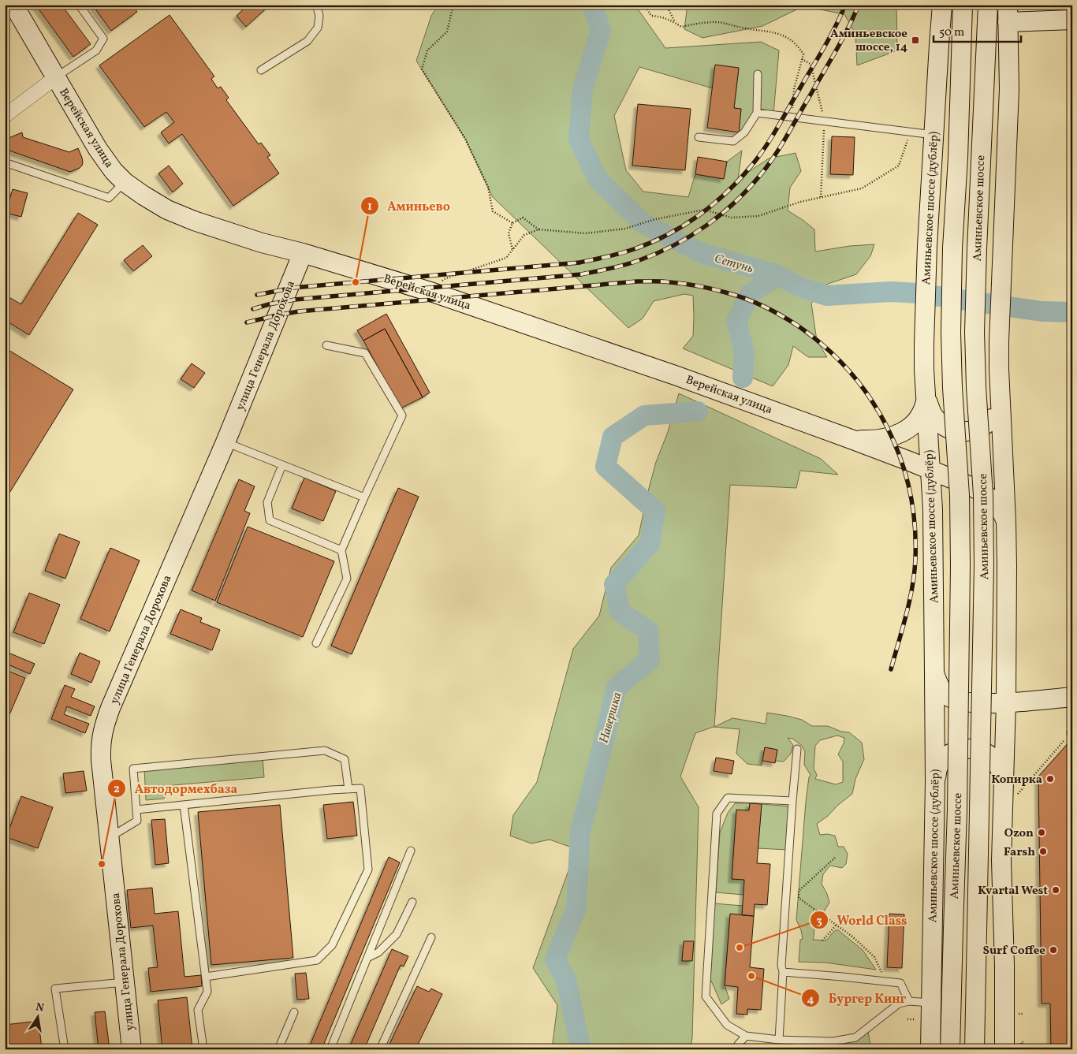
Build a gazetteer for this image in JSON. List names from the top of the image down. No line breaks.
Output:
{"streets":{"street":["Верейская улица","Аминьевское шоссе (дублёр)","Аминьевское шоссе","улица Генерала Дорохова"]},"crossings":[["Верейская улица","Аминьевское шоссе (дублёр)"],["Верейская улица","улица Генерала Дорохова"]],"water":["Сетунь","Навершка"],"places":{"transit":["Аминьевское шоссе, 14"],"other":["Аминьево","Копирка","Ozon","Farsh","Автодормехбаза","Kvartal West","World Class","Surf Coffee","Бургер Кинг"]},"scale_bar":"50 m","north":"top"}
